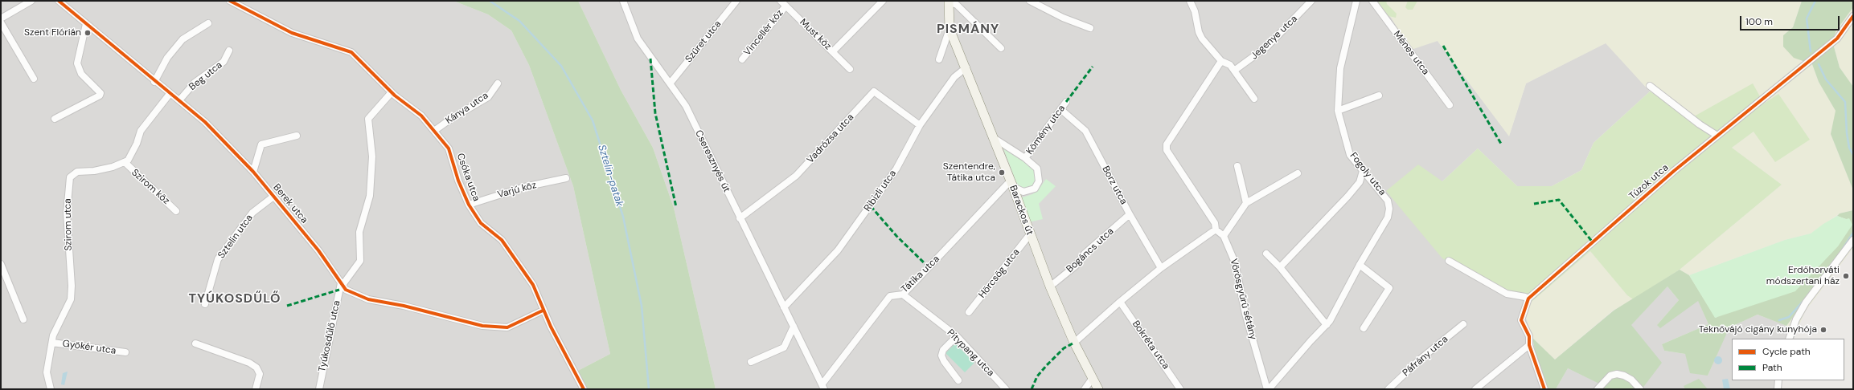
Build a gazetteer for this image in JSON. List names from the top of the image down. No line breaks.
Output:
{"streets":{"street":["Vincellér köz","Must köz","Jegenye utca","Szüret utca","Ménes utca","Beg utca","Kánya utca","Kömény utca","Vadrózsa utca","Cseresznyés út","Fogoly utca","Csóka utca","Túzok utca","Borz utca","Szirom köz","Varjú köz","Ribizli utca","Berek utca","Barackos út","Szirom utca","Sztelin utca","Bogáncs utca","Hörcsög utca","Tátika utca","Vörösgyűrű sétány","Tyúkosdűlő utca","Bokréta utca","Gyökér utca","Pitypang utca","Páfrány utca"]},"crossings":[["Vincellér köz","Must köz"],["Szüret utca","Cseresznyés út"],["Beg utca","Berek utca"],["Kánya utca","Csóka utca"],["Kömény utca","Borz utca"],["Vadrózsa utca","Cseresznyés út"],["Vadrózsa utca","Ribizli utca"],["Cseresznyés út","Ribizli utca"],["Cseresznyés út","Tátika utca"],["Fogoly utca","Vörösgyűrű sétány"],["Csóka utca","Varjú köz"],["Csóka utca","Berek utca"],["Csóka utca","Tyúkosdűlő utca"],["Borz utca","Bogáncs utca"],["Szirom köz","Szirom utca"],["Ribizli utca","Barackos út"],["Berek utca","Sztelin utca"],["Berek utca","Tyúkosdűlő utca"],["Barackos út","Bogáncs utca"],["Barackos út","Hörcsög utca"],["Barackos út","Tátika utca"],["Szirom utca","Gyökér utca"],["Tátika utca","Pitypang utca"]],"districts":["PISMÁNY","TYÚKOSDŰLŐ"],"water":["Sztelin-patak"],"places":["Szent Flórián","Szentendre, Tátika utca","Erdőhorváti módszertani ház","Teknővájó cigány kunyhója"],"legend":["Cycle path","Path"],"scale_bar":"100 m"}
